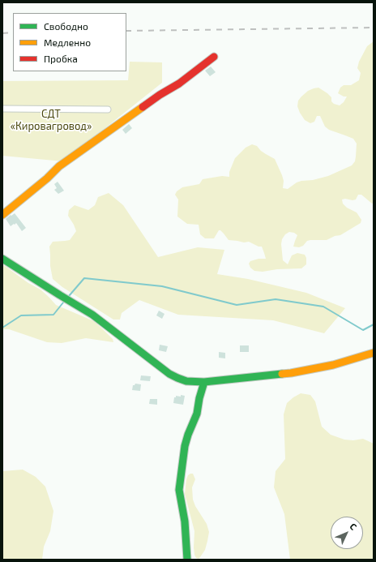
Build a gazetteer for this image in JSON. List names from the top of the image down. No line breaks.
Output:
{"parks":["СДТ «Кировагровод»"],"legend":["Свободно","Медленно","Пробка"],"north":"top right"}
